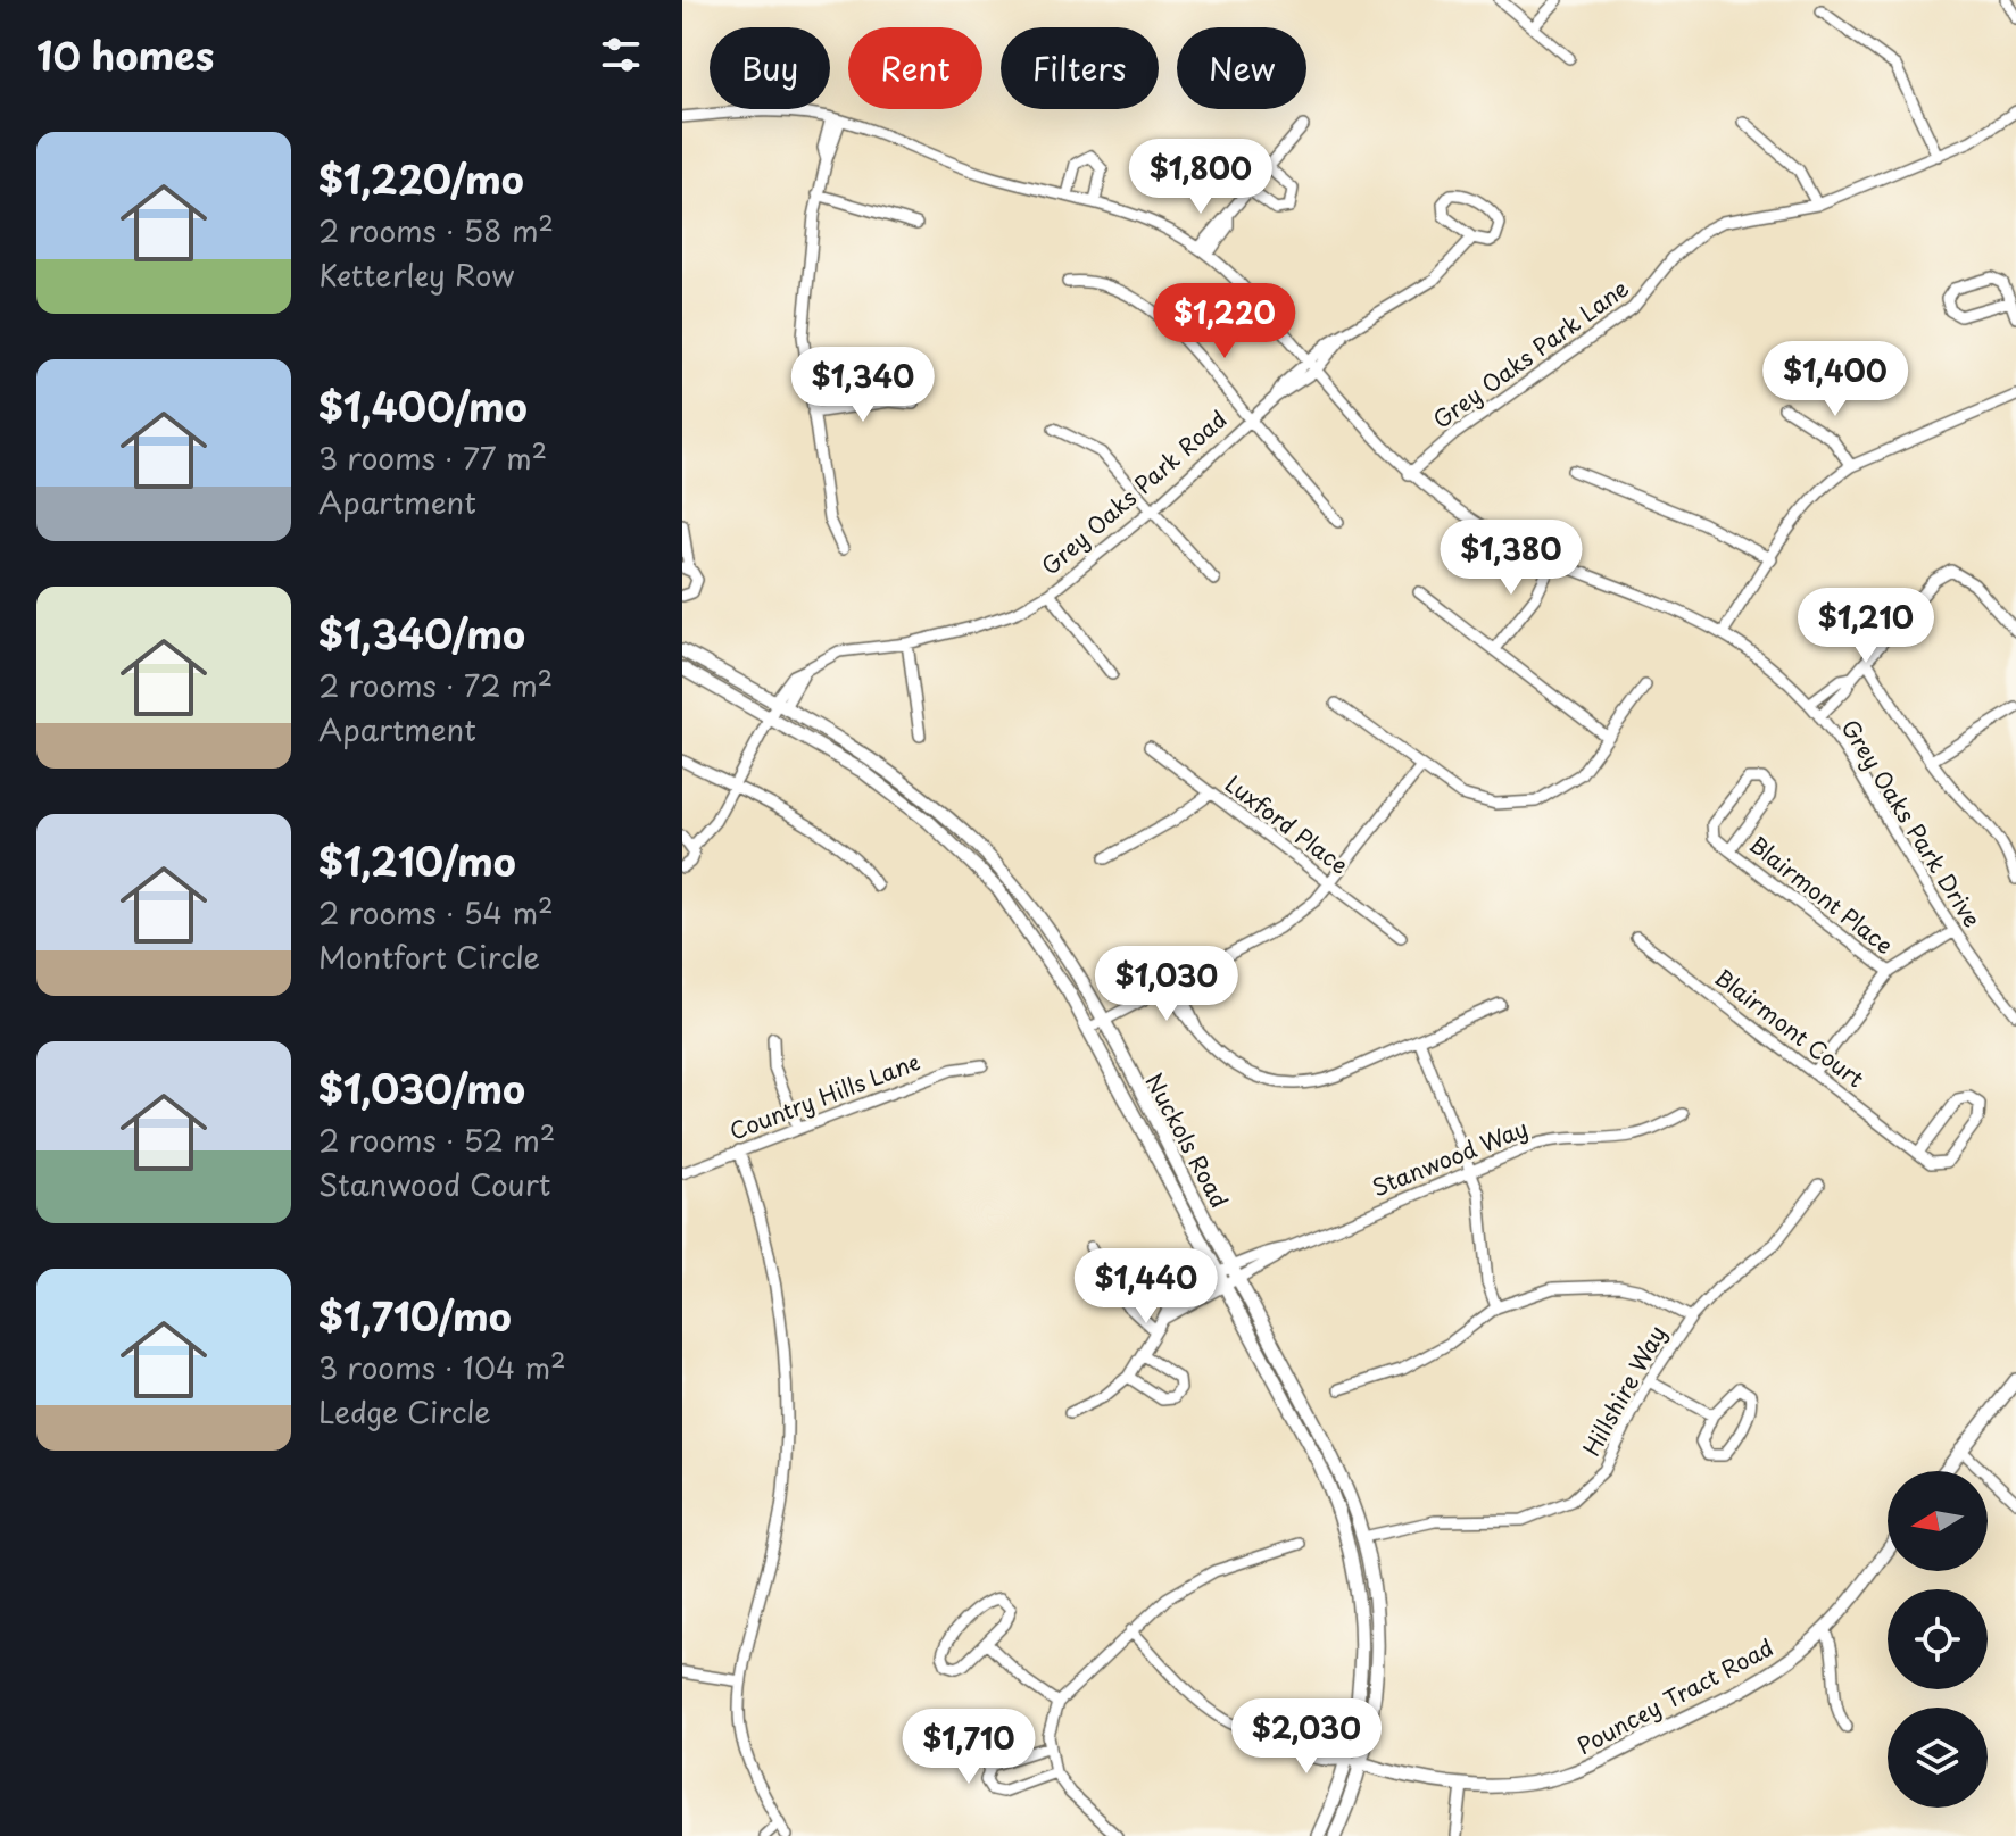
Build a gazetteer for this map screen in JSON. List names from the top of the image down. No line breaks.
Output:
{"streets":{"main road":["Nuckols Road","Pouncey Tract Road"],"street":["Grey Oaks Park Lane","Grey Oaks Park Road","Grey Oaks Park Drive","Luxford Place","Blairmont Place","Blairmont Court","Country Hills Lane","Stanwood Way","Hillshire Way"]},"crossings":[["Grey Oaks Park Lane","Grey Oaks Park Drive"],["Grey Oaks Park Road","Grey Oaks Park Drive"],["Grey Oaks Park Road","Nuckols Road"],["Nuckols Road","Stanwood Way"],["Nuckols Road","Hillshire Way"],["Nuckols Road","Pouncey Tract Road"]],"north":"left","page":{"heading":"10 homes","chip":["Buy","Rent","Filters","New"],"list":[{"name":"$1,220/mo","note":"2 rooms · 58 m² · Ketterley Row"},{"name":"$1,400/mo","note":"3 rooms · 77 m² · Apartment"},{"name":"$1,340/mo","note":"2 rooms · 72 m² · Apartment"},{"name":"$1,210/mo","note":"2 rooms · 54 m² · Montfort Circle"},{"name":"$1,030/mo","note":"2 rooms · 52 m² · Stanwood Court"},{"name":"$1,710/mo","note":"3 rooms · 104 m² · Ledge Circle"}],"price":["$1,800","$1,220","$1,400","$1,340","$1,380","$1,210","$1,030","$1,440","$2,030","$1,710"]}}
